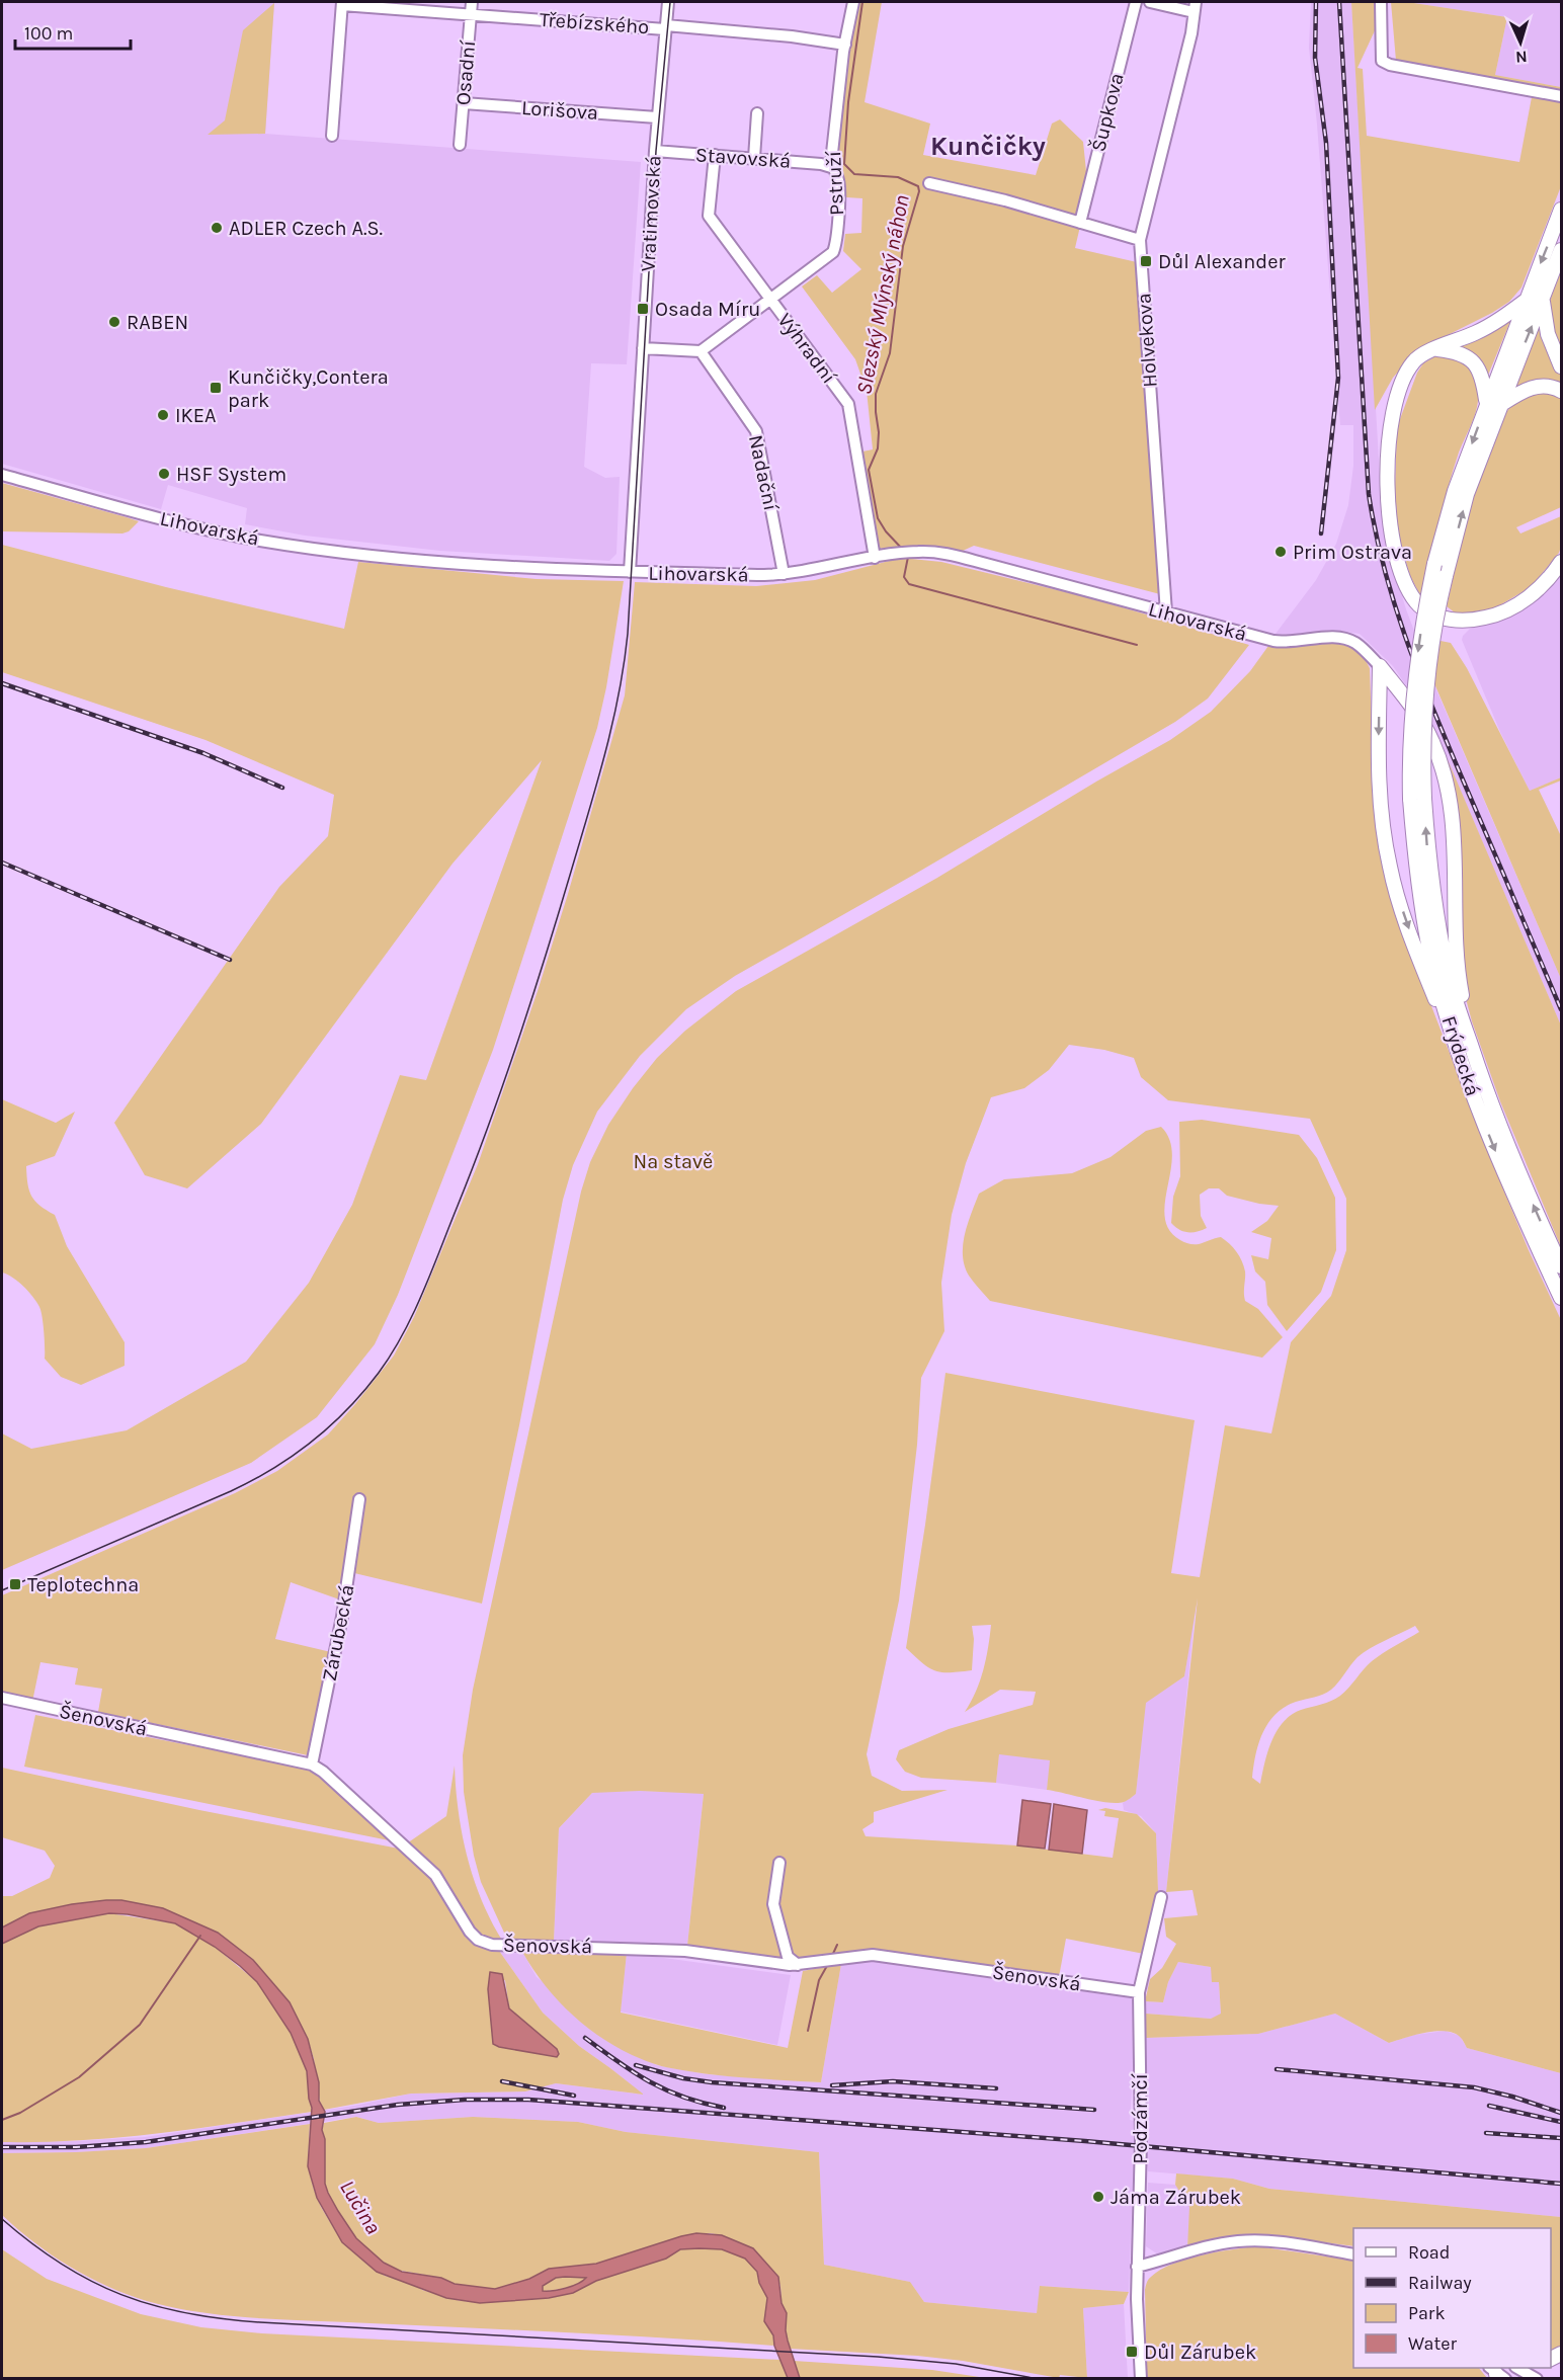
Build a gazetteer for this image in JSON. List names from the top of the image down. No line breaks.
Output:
{"streets":{"main road":["Frýdecká"],"street":["Třebízského","Osadní","Lorišova","Šupkova","Stavovská","Pstruží","Vratimovská","Holvekova","Výhradní","Nadační","Lihovarská","Zárubecká","Šenovská","Podzámčí"]},"crossings":[["Třebízského","Osadní"],["Třebízského","Pstruží"],["Třebízského","Vratimovská"],["Osadní","Lorišova"],["Lorišova","Vratimovská"],["Stavovská","Pstruží"],["Stavovská","Vratimovská"],["Stavovská","Výhradní"],["Pstruží","Výhradní"],["Pstruží","Nadační"],["Vratimovská","Lihovarská"],["Holvekova","Lihovarská"],["Výhradní","Lihovarská"],["Nadační","Lihovarská"],["Zárubecká","Šenovská"],["Šenovská","Podzámčí"]],"districts":["Kunčičky"],"water":["Slezský Mlýnský náhon","Lučina"],"parks":["Na stavě"],"places":{"other":["ADLER Czech A.S.","RABEN","IKEA","HSF System","Prim Ostrava","Jáma Zárubek"],"transit":["Důl Alexander","Osada Míru","Kunčičky,Contera park","Teplotechna","Důl Zárubek"]},"legend":["Road","Railway","Park","Water"],"scale_bar":"100 m","north":"bottom"}
